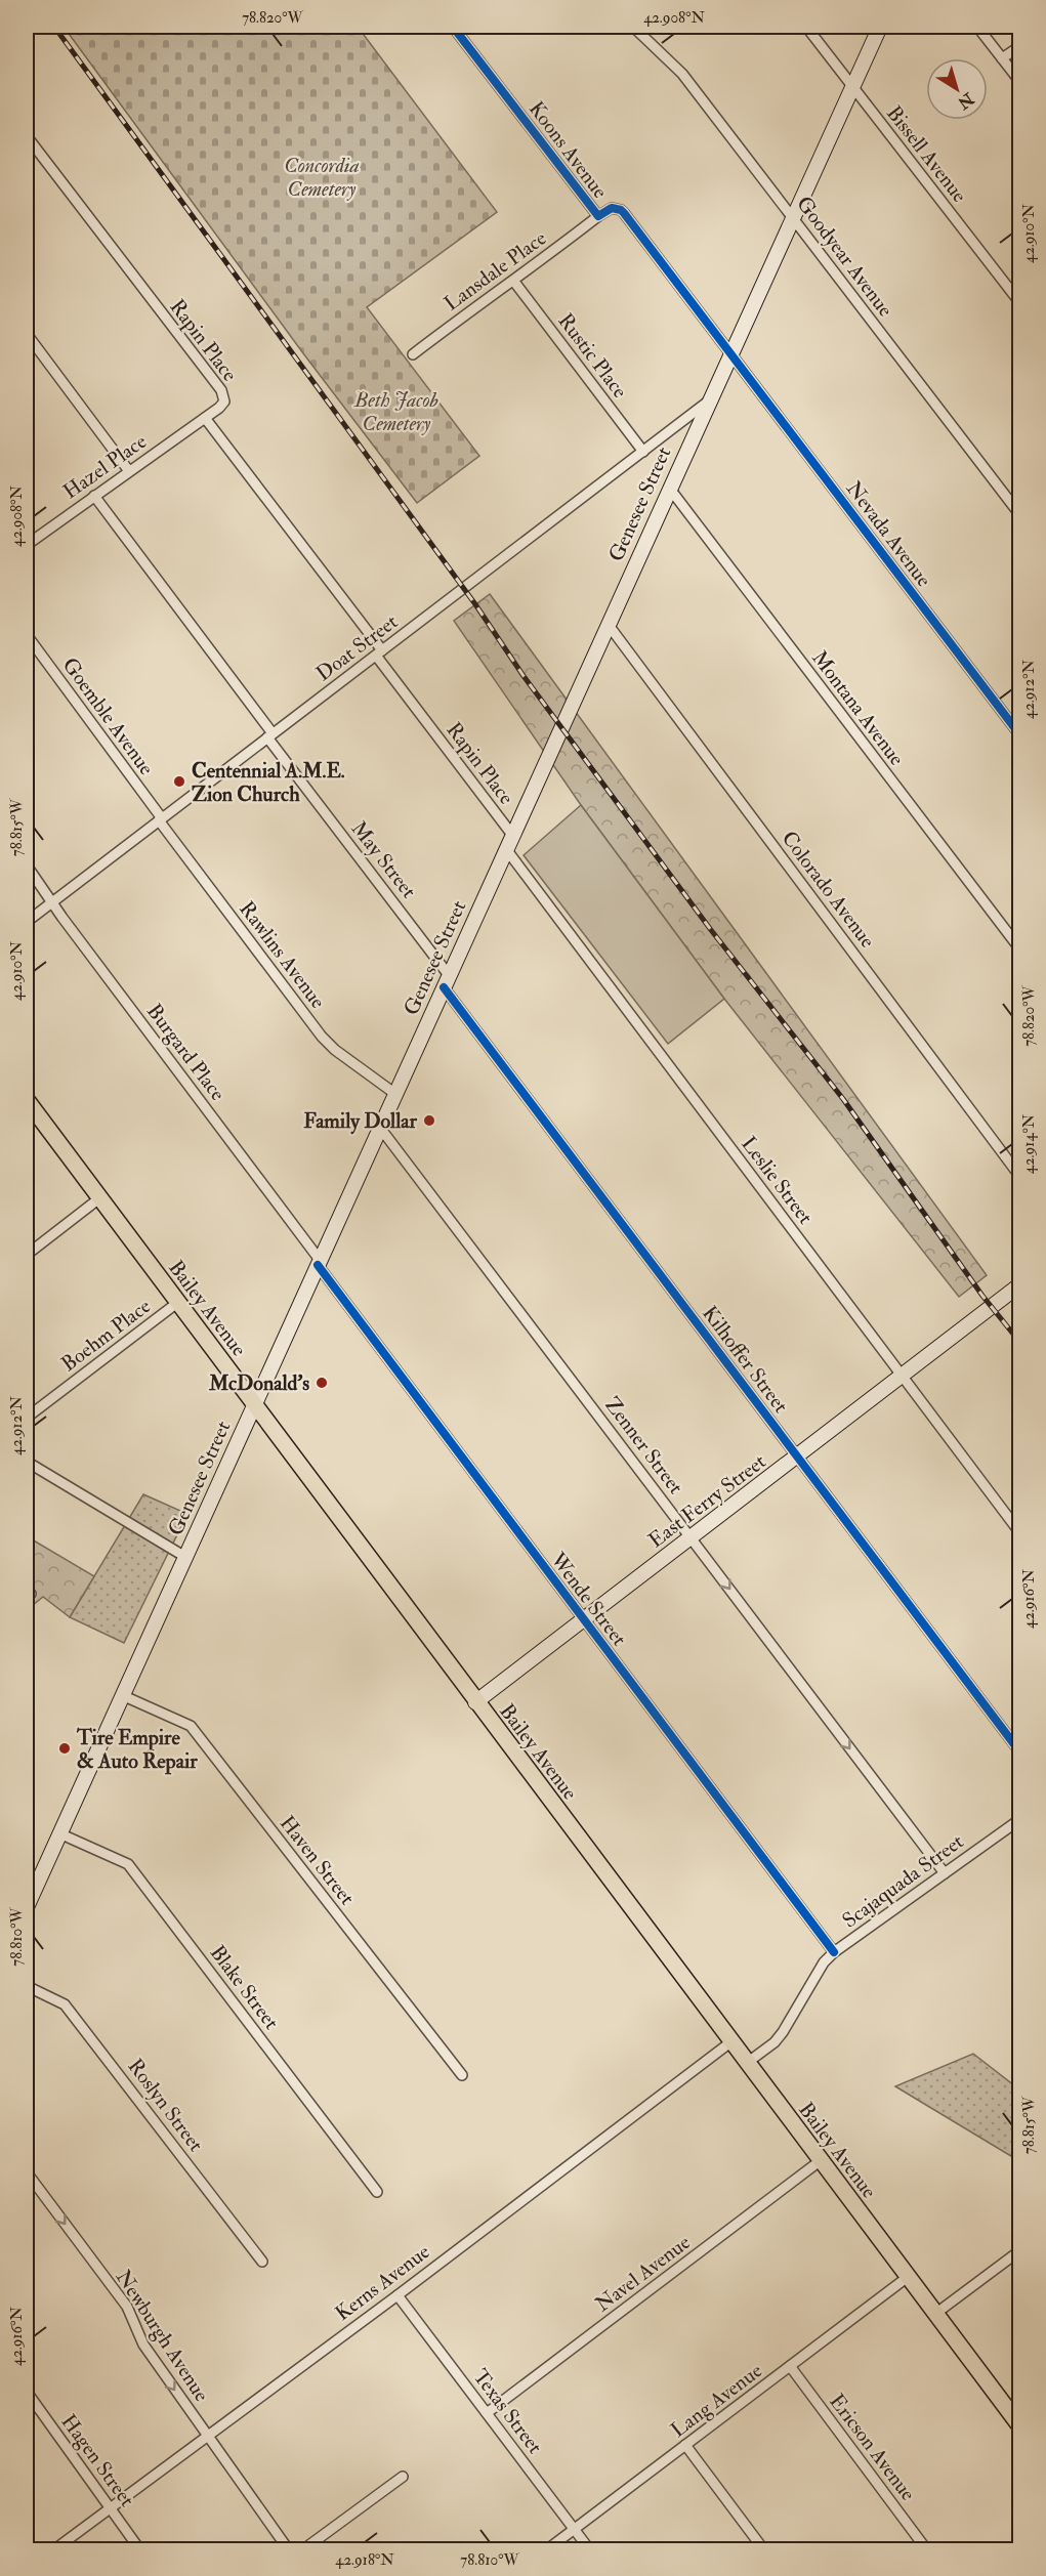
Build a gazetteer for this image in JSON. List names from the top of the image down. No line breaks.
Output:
{"streets":{"main road":["Genesee Street","Bailey Avenue","East Ferry Street"],"street":["Koons Avenue","Bissell Avenue","Goodyear Avenue","Lansdale Place","Rapin Place","Rustic Place","Hazel Place","Nevada Avenue","Doat Street","Montana Avenue","Goemble Avenue","May Street","Colorado Avenue","Rawlins Avenue","Burgard Place","Leslie Street","Boehm Place","Kilhoffer Street","Zenner Street","Wende Street","Haven Street","Scajaquada Street","Blake Street","Roslyn Street","Navel Avenue","Kerns Avenue","Newburgh Avenue","Lang Avenue","Texas Street","Ericson Avenue","Hagen Street"]},"crossings":[["Koons Avenue","Lansdale Place"],["Koons Avenue","Genesee Street"],["Koons Avenue","Nevada Avenue"],["Bissell Avenue","Genesee Street"],["Goodyear Avenue","Genesee Street"],["Lansdale Place","Rustic Place"],["Rapin Place","Hazel Place"],["Rapin Place","Genesee Street"],["Rapin Place","Doat Street"],["Rustic Place","Doat Street"],["Hazel Place","May Street"],["Genesee Street","Nevada Avenue"],["Genesee Street","Doat Street"],["Genesee Street","Montana Avenue"],["Genesee Street","May Street"],["Genesee Street","Colorado Avenue"],["Genesee Street","Rawlins Avenue"],["Genesee Street","Burgard Place"],["Genesee Street","Leslie Street"],["Genesee Street","Bailey Avenue"],["Genesee Street","Kilhoffer Street"],["Genesee Street","Zenner Street"],["Genesee Street","Wende Street"],["Genesee Street","Haven Street"],["Genesee Street","Blake Street"],["Doat Street","Goemble Avenue"],["Doat Street","May Street"],["Doat Street","Rawlins Avenue"],["Doat Street","Burgard Place"],["Goemble Avenue","Rawlins Avenue"],["May Street","Kilhoffer Street"],["Burgard Place","Wende Street"],["Leslie Street","East Ferry Street"],["Bailey Avenue","Boehm Place"],["Bailey Avenue","East Ferry Street"],["Bailey Avenue","Scajaquada Street"],["Bailey Avenue","Navel Avenue"],["Bailey Avenue","Kerns Avenue"],["Bailey Avenue","Lang Avenue"],["Kilhoffer Street","East Ferry Street"],["Zenner Street","East Ferry Street"],["Zenner Street","Scajaquada Street"],["East Ferry Street","Wende Street"],["Wende Street","Scajaquada Street"],["Navel Avenue","Texas Street"],["Kerns Avenue","Newburgh Avenue"],["Kerns Avenue","Texas Street"],["Kerns Avenue","Hagen Street"],["Lang Avenue","Texas Street"],["Lang Avenue","Ericson Avenue"]],"one_way":["Zenner Street","Newburgh Avenue"],"parks":["Concordia Cemetery","Beth Jacob Cemetery"],"places":["Centennial A.M.E. Zion Church","Family Dollar","McDonald's","Tire Empire & Auto Repair"],"north":"bottom right","coordinates":["78.820°W","42.908°N","42.910°N","42.912°N","78.815°W","42.914°N","42.916°N","78.810°W","42.918°N"]}
